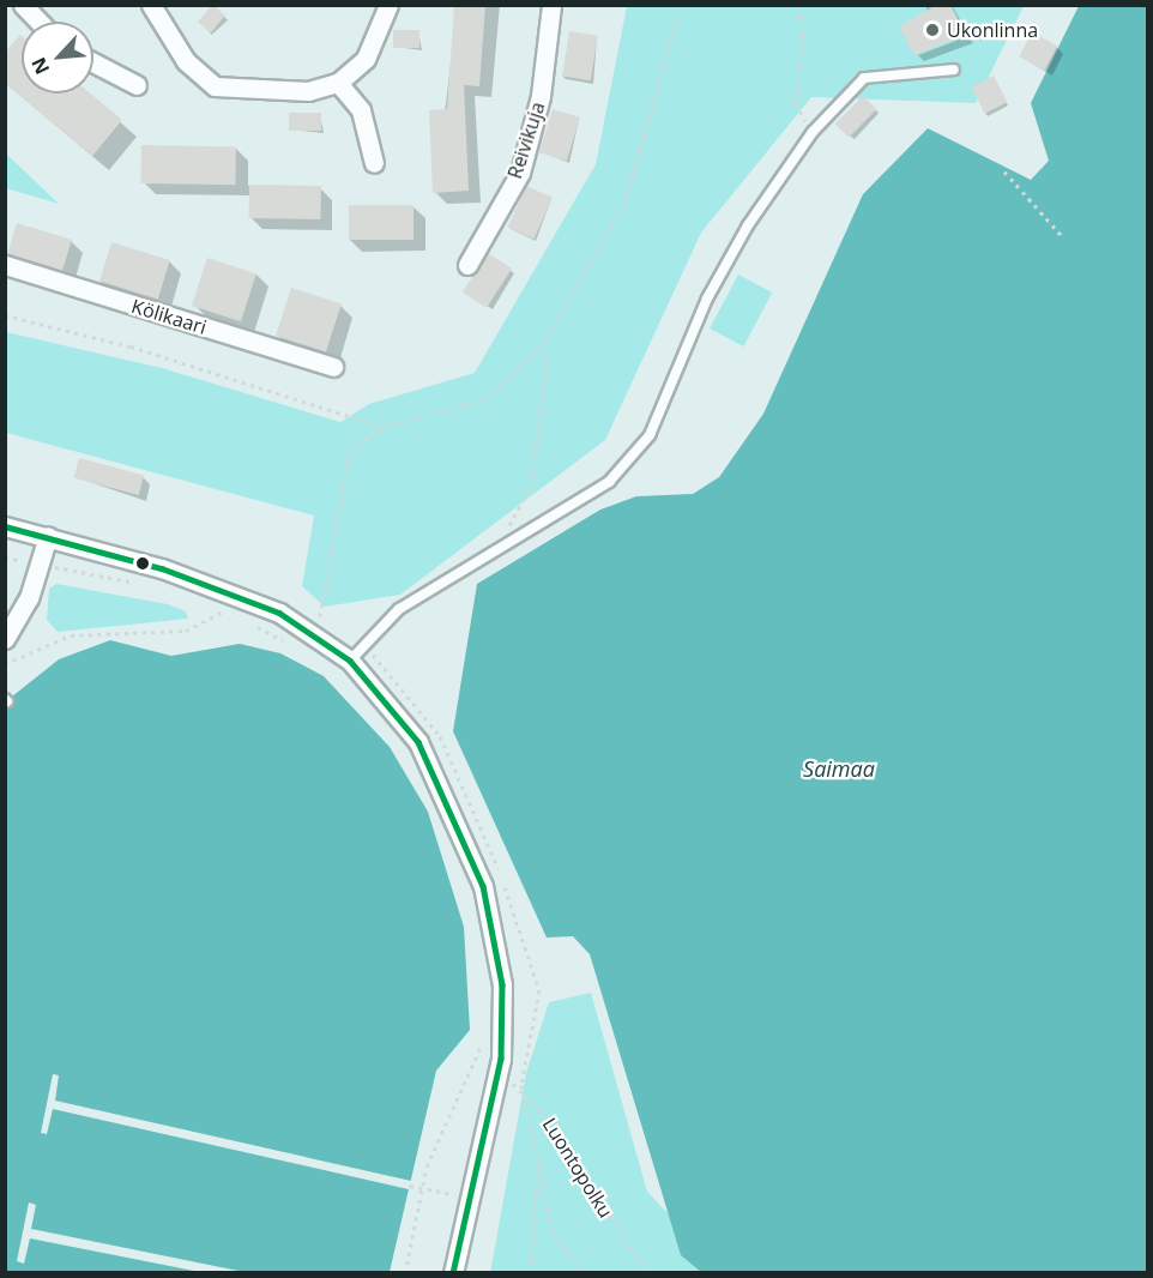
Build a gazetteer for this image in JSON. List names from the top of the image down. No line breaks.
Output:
{"streets":{"street":["Reivikuja","Kölikaari"],"path":["Luontopolku"]},"water":["Saimaa"],"places":["Ukonlinna"],"north":"bottom left"}
